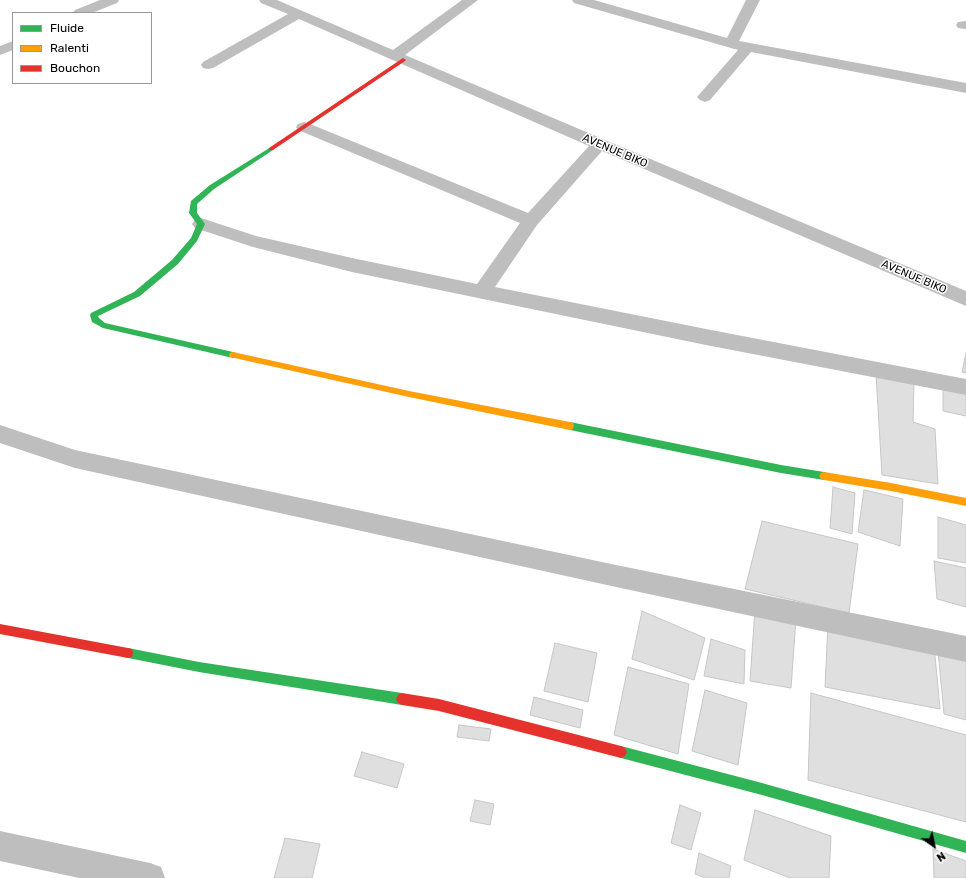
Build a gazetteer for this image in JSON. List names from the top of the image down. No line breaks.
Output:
{"streets":{"street":["AVENUE BIKO"]},"legend":["Fluide","Ralenti","Bouchon"],"north":"bottom right"}
